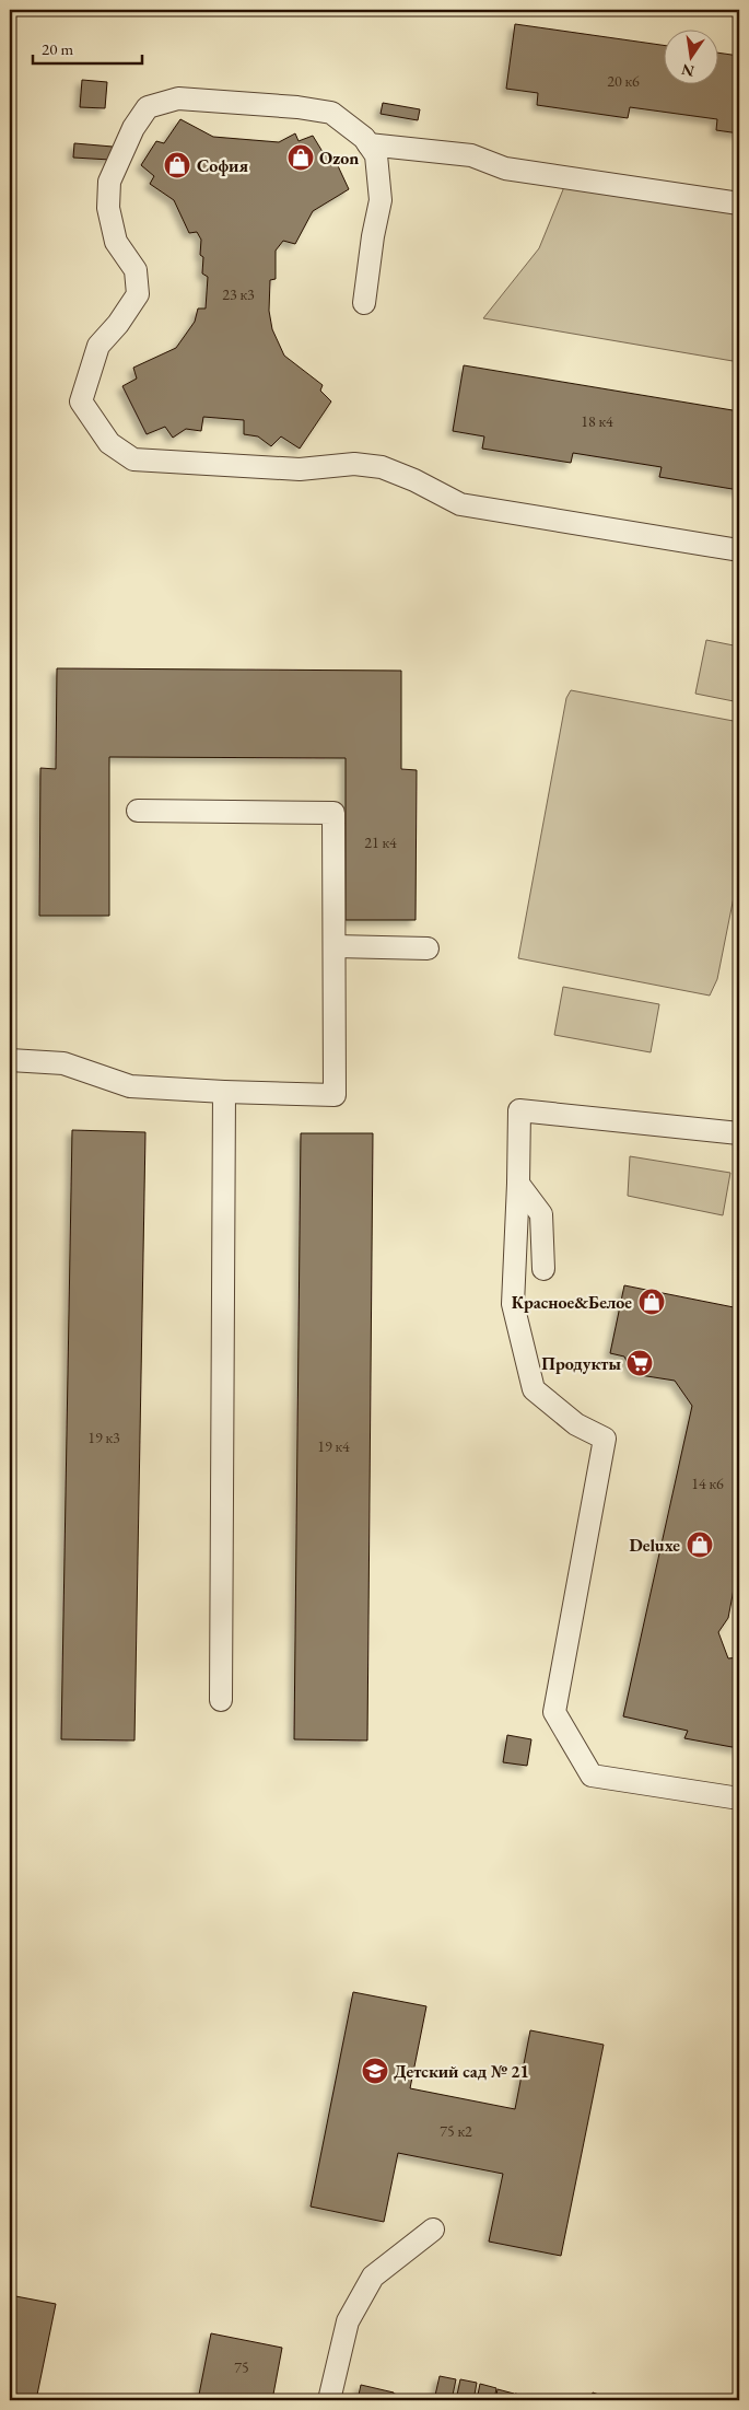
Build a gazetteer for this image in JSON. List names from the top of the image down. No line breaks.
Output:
{"places":{"shop":["Ozon","София","Красное&Белое","Deluxe"],"supermarket":["Продукты"],"school or university":["Детский сад № 21"]},"house_numbers":["20 к6","23 к3","18 к4","21 к4","19 к3","19 к4","14 к6","75 к2","75"],"scale_bar":"20 m","north":"bottom"}
